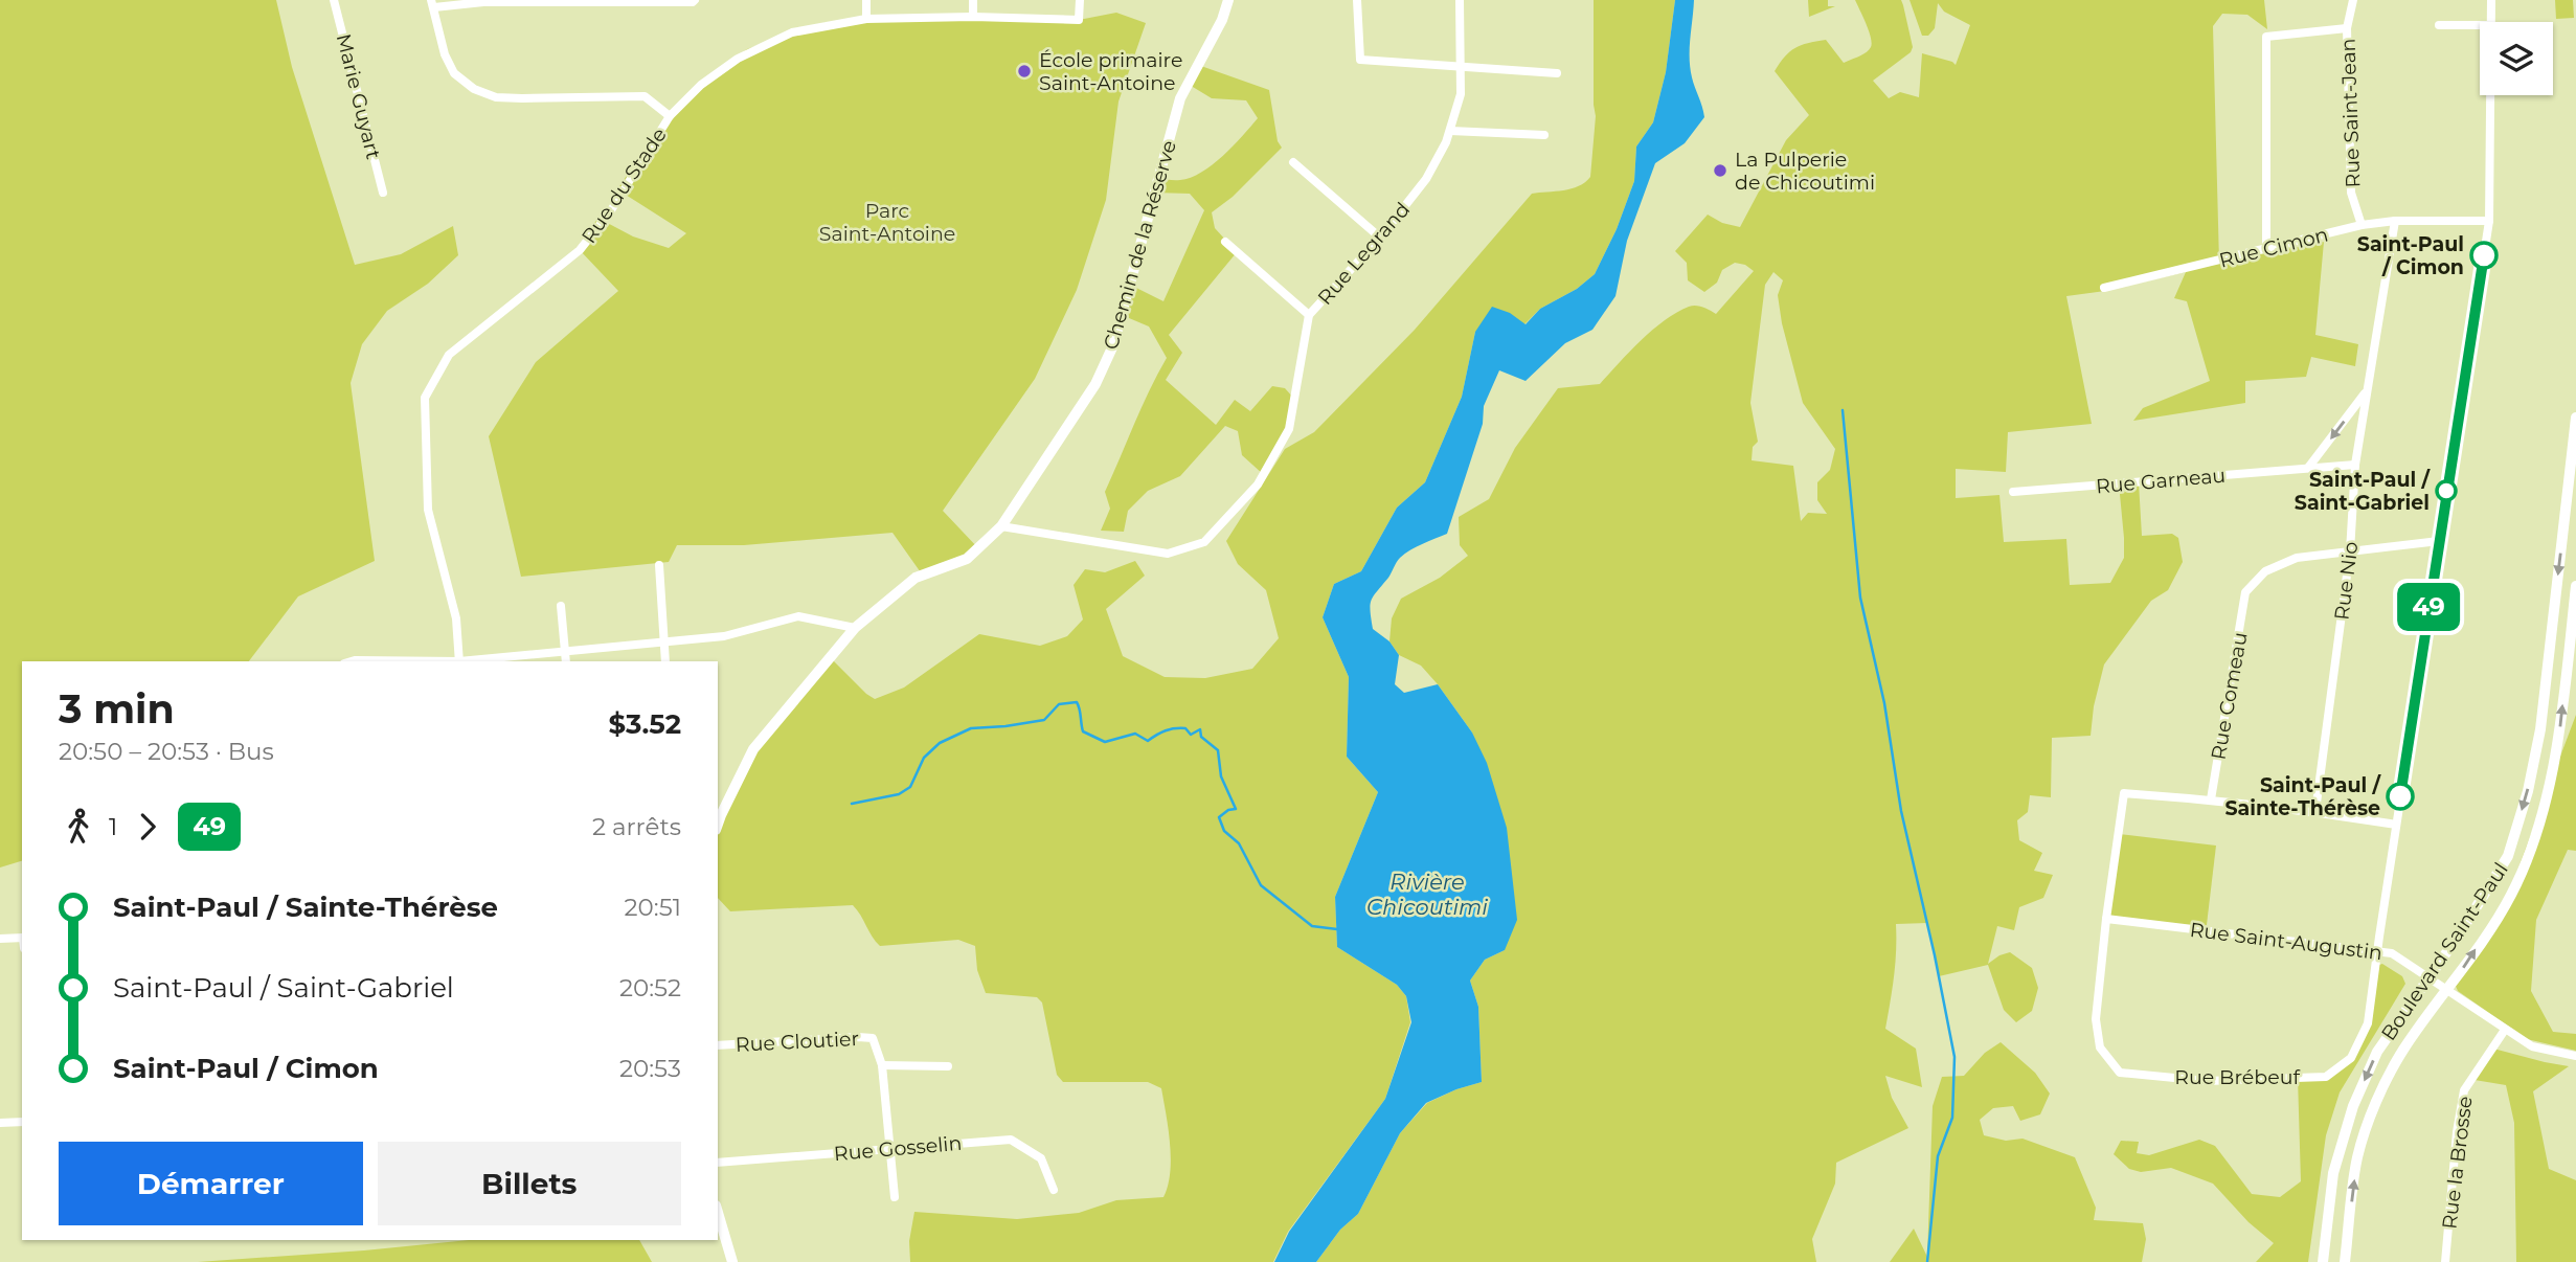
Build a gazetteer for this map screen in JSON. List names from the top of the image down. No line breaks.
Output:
{"streets":{"main road":["Boulevard Saint-Paul"],"street":["Marie Guyart","Rue Saint-Jean","Rue du Stade","Chemin de la Réserve","Rue Cimon","Rue Legrand","Rue Garneau","Rue Nio","Rue Comeau","Rue Saint-Augustin","Rue Cloutier","Rue Brébeuf","Rue Gosselin","Rue la Brosse"]},"crossings":[["Rue Saint-Jean","Rue Cimon"],["Chemin de la Réserve","Rue Legrand"],["Rue Cimon","Rue Nio"],["Rue Cimon","Rue Brébeuf"],["Rue Garneau","Rue Nio"],["Rue Nio","Rue Comeau"],["Rue Comeau","Rue Brébeuf"],["Rue Saint-Augustin","Boulevard Saint-Paul"],["Rue Saint-Augustin","Rue Brébeuf"],["Rue Saint-Augustin","Rue la Brosse"]],"water":["Rivière Chicoutimi"],"parks":["Parc Saint-Antoine"],"places":["École primaire Saint-Antoine","La Pulperie de Chicoutimi","Saint-Paul / Cimon","Saint-Paul / Saint-Gabriel","Saint-Paul / Sainte-Thérèse"],"lines":["bus line 49"],"page":{"on_map":"49","heading":["3 min","20:50 – 20:53 · Bus","$3.52"],"legs":["1","49","2 arrêts"],"list":[{"name":"Saint-Paul / Sainte-Thérèse","value":"20:51"},{"name":"Saint-Paul / Saint-Gabriel","value":"20:52"},{"name":"Saint-Paul / Cimon","value":"20:53"}],"buttons":["Démarrer","Billets"]}}
